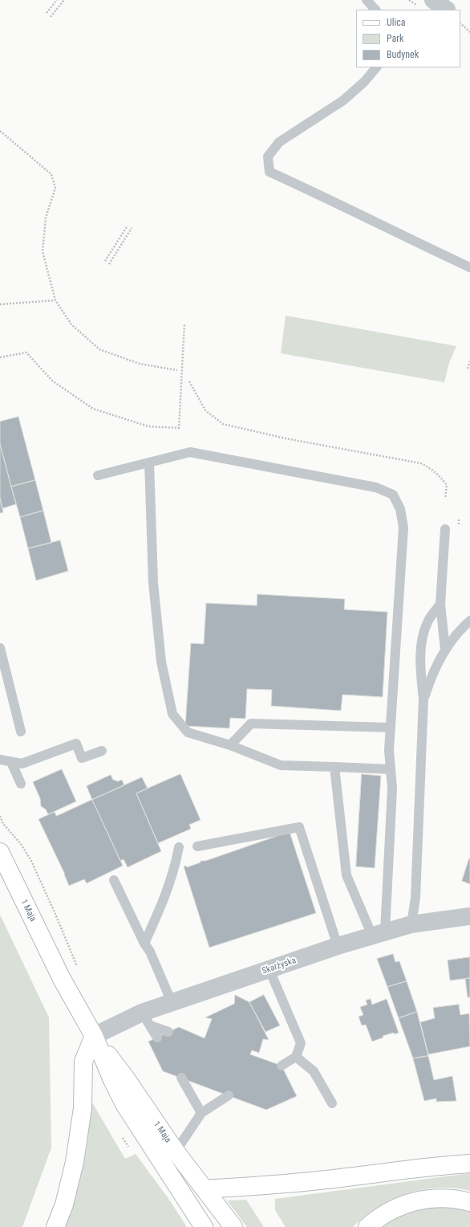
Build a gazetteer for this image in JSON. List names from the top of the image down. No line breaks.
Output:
{"streets":{"main road":["1 Maja"],"street":["Skarżyska"]},"crossings":[["1 Maja","Skarżyska"]],"legend":["Ulica","Park","Budynek"]}
